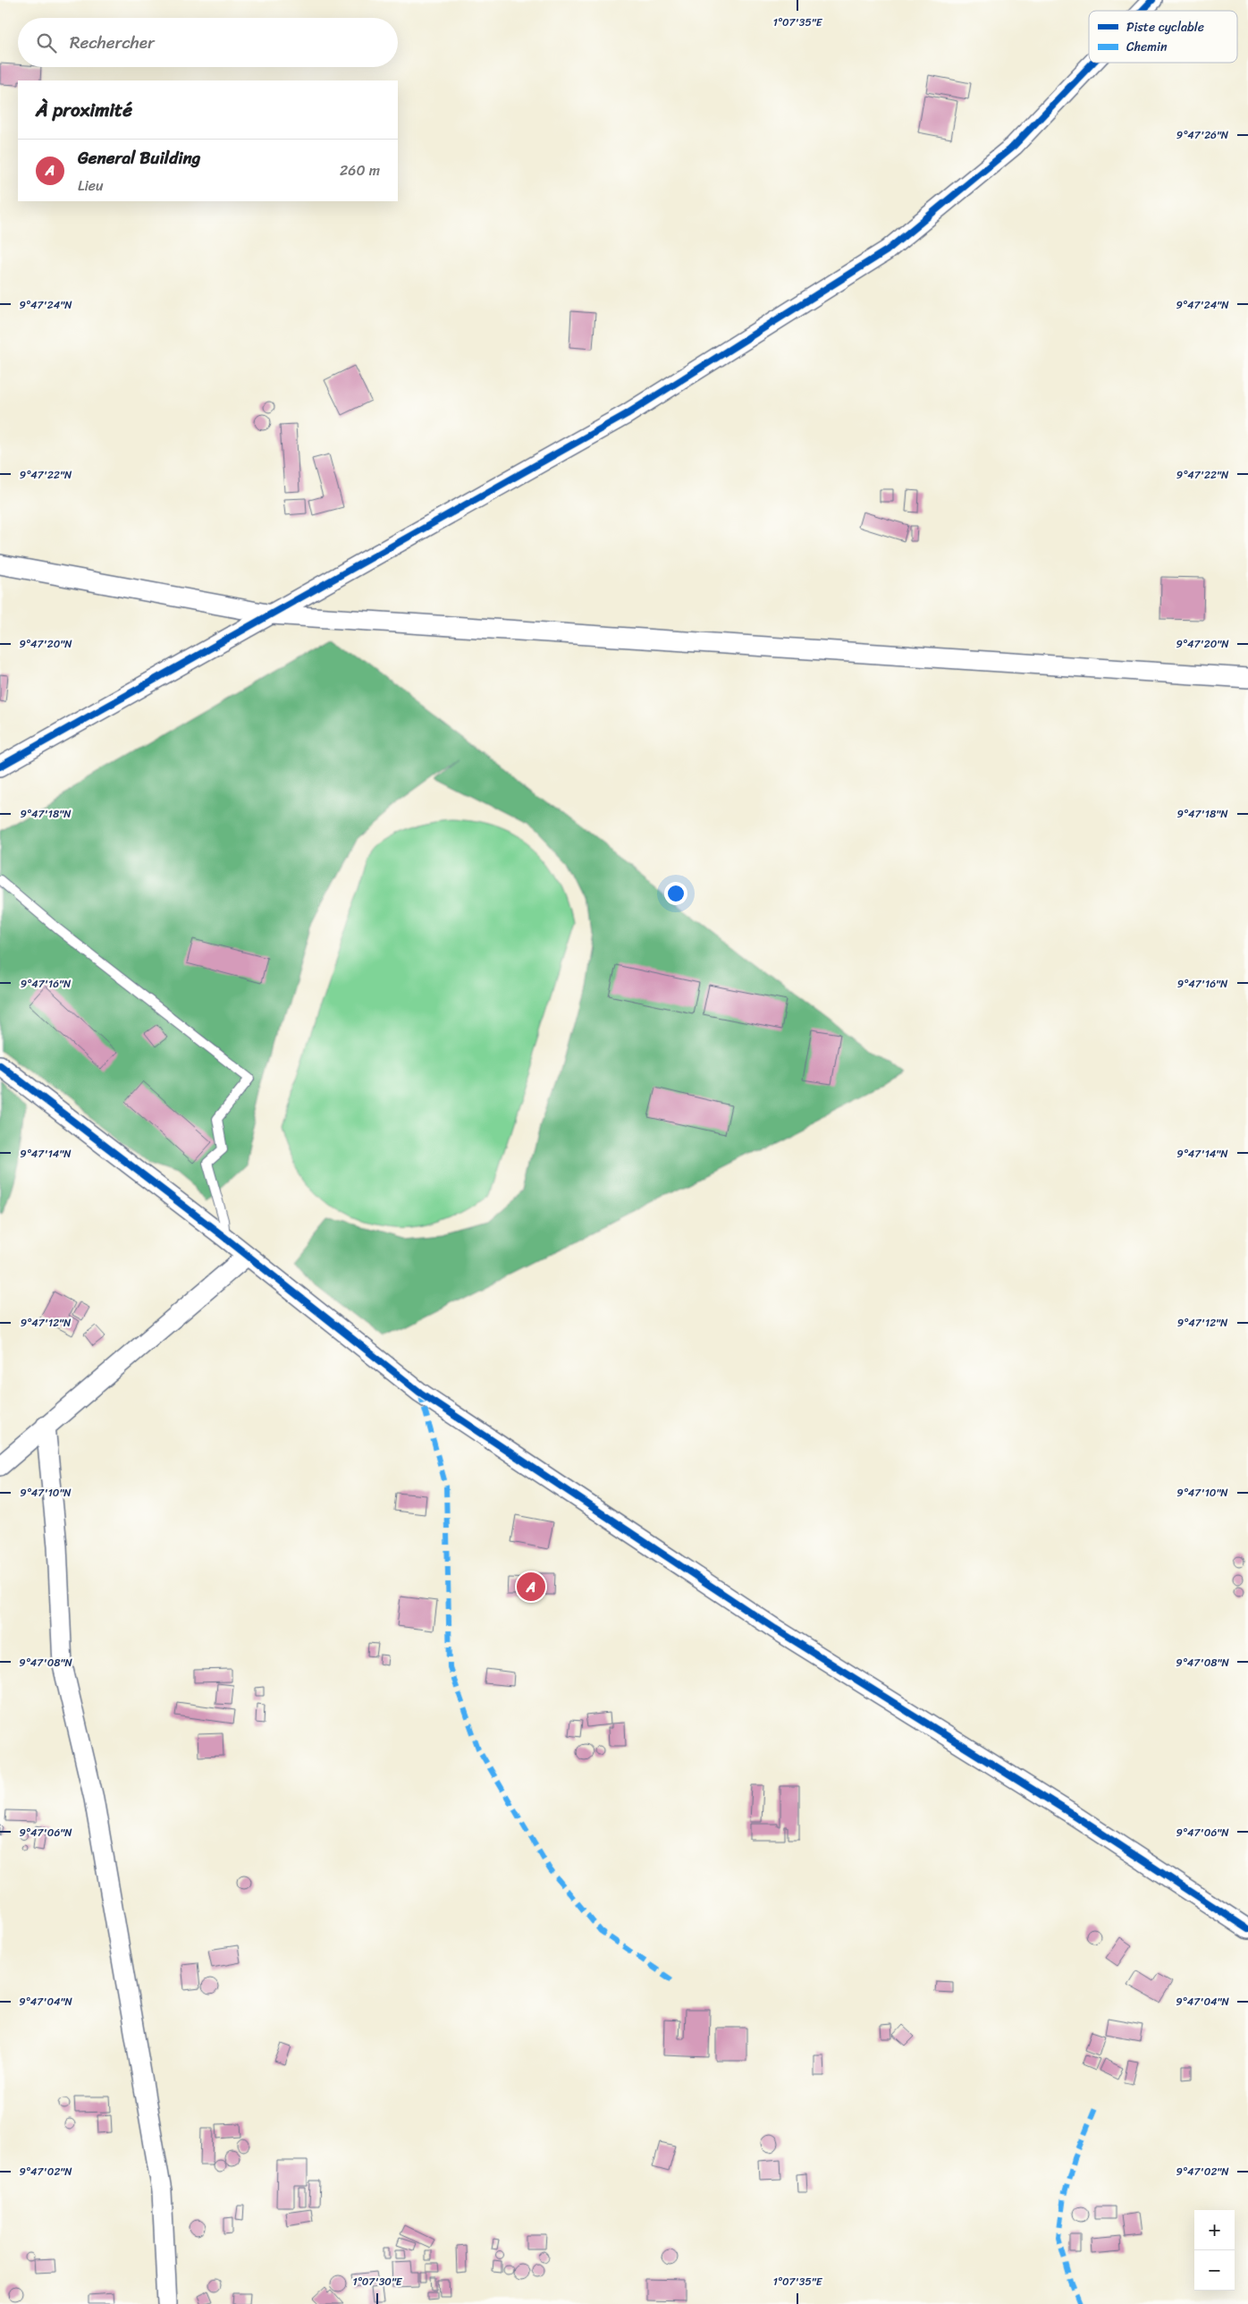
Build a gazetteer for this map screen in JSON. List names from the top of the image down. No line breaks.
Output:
{"legend":["Piste cyclable","Chemin"],"page":{"search":"Rechercher","heading":"À proximité","list":[{"mark":"A","name":"General Building","note":"Lieu","value":"260 m"}],"pins":"A","map_buttons":["+","−"]},"coordinates":["1°07'35\"E","9°47'26\"N","9°47'24\"N","9°47'22\"N","9°47'20\"N","9°47'18\"N","9°47'16\"N","9°47'14\"N","9°47'12\"N","9°47'10\"N","9°47'08\"N","9°47'06\"N","9°47'04\"N","9°47'02\"N","1°07'30\"E"]}
